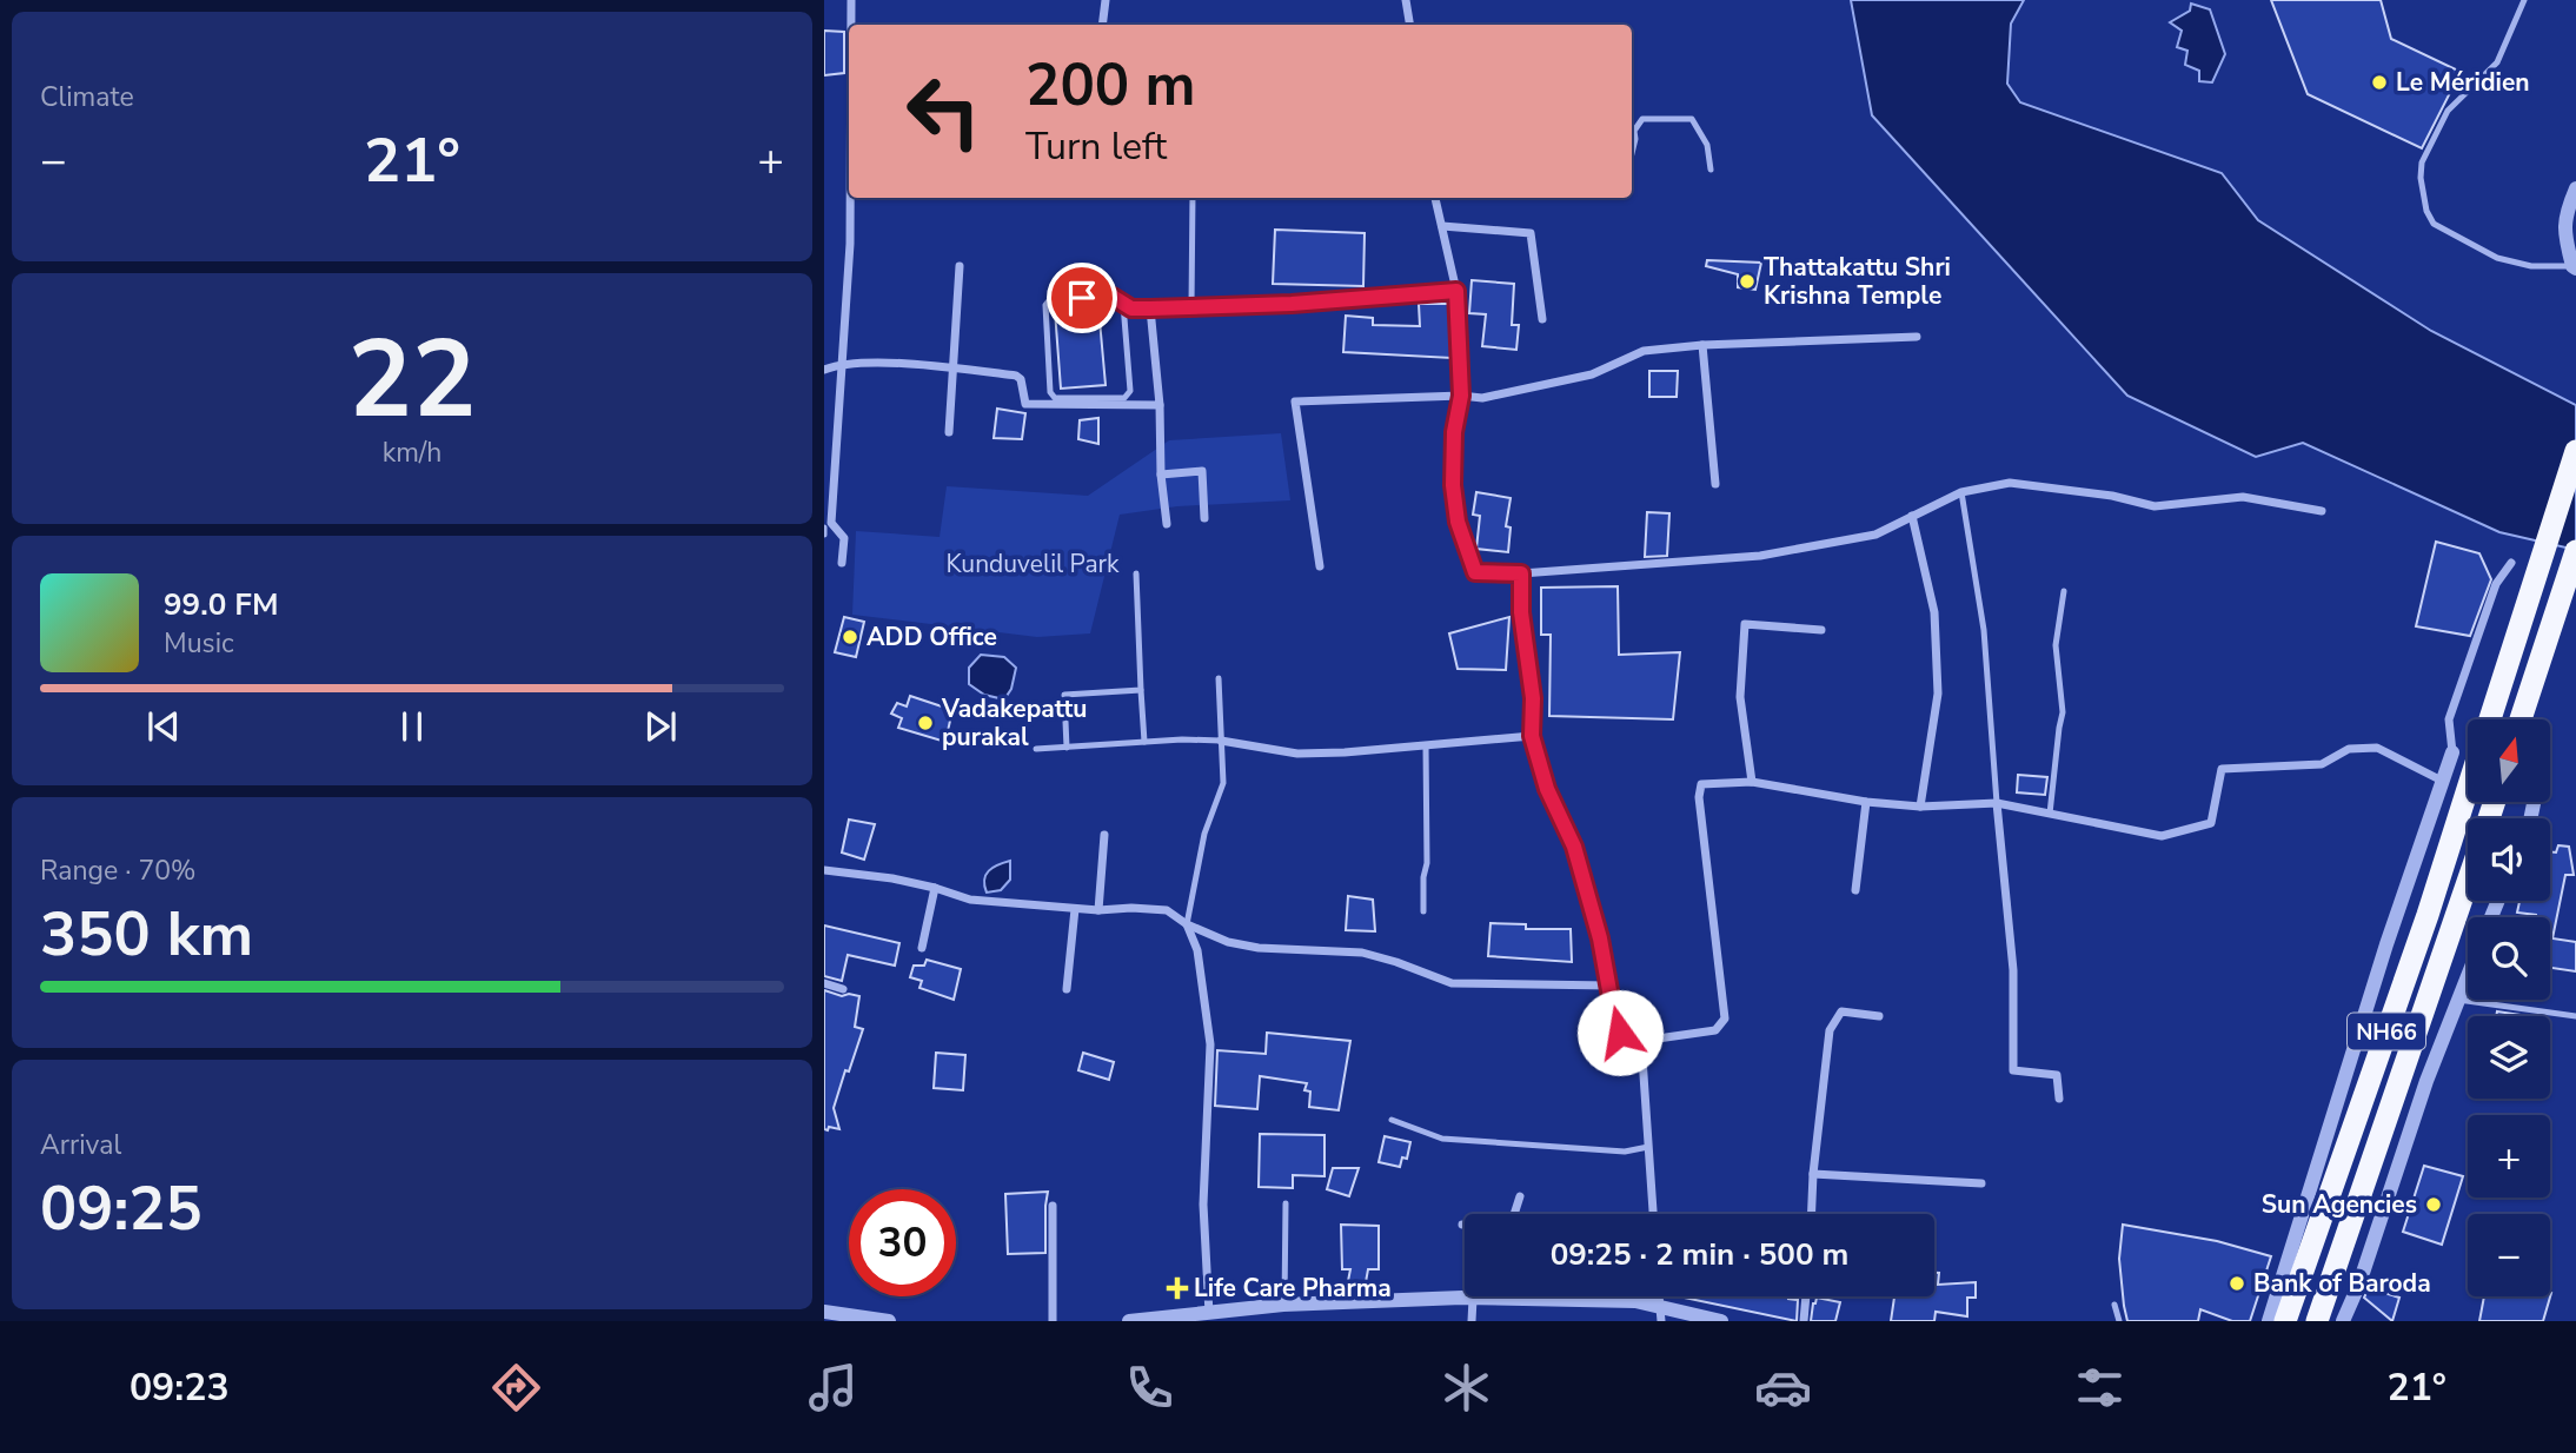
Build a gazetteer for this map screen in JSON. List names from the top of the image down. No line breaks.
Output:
{"streets":{"highway":["NH66"]},"parks":["Kunduvelil Park"],"places":{"other":["Le Méridien","Thattakattu Shri Krishna Temple","ADD Office","Vadakepattu purakal","Sun Agencies","Bank of Baroda"],"health":["Life Care Pharma"]},"north":"top","page":{"tile":["Climate",["22","km/h"],["Range · 70%","350 km"],["Arrival","09:25"]],"turn":["200 m","Turn left"],"heat":["−","21°","+"],"song":["99.0 FM","Music"],"map_buttons":["+","−"],"limit":"30","trip":"09:25 · 2 min · 500 m","tabs":["09:23","21°"]}}
